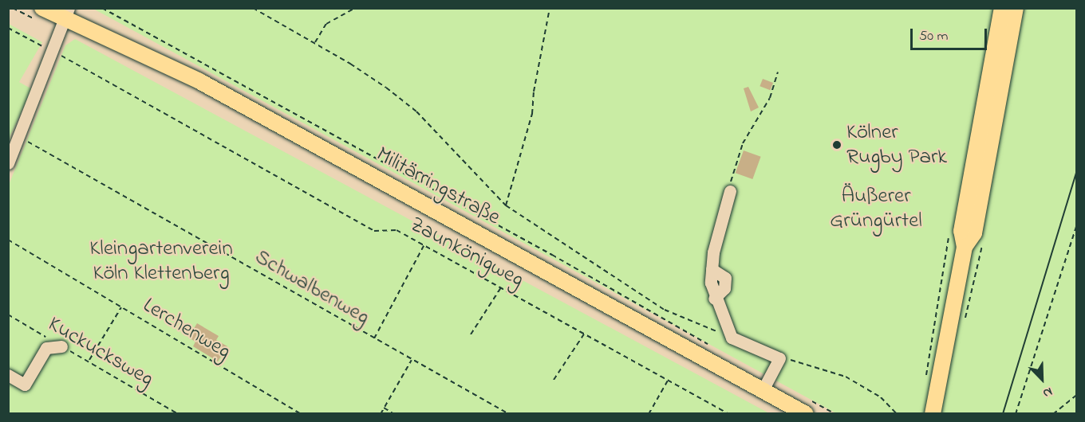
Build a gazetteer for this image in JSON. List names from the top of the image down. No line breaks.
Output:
{"streets":{"main road":["Militärringstraße"],"path":["Zaunkönigweg","Schwalbenweg","Lerchenweg","Kuckucksweg"]},"parks":["Äußerer Grüngürtel","Kleingartenverein Köln Klettenberg"],"places":["Kölner Rugby Park"],"scale_bar":"50 m","north":"bottom right"}
